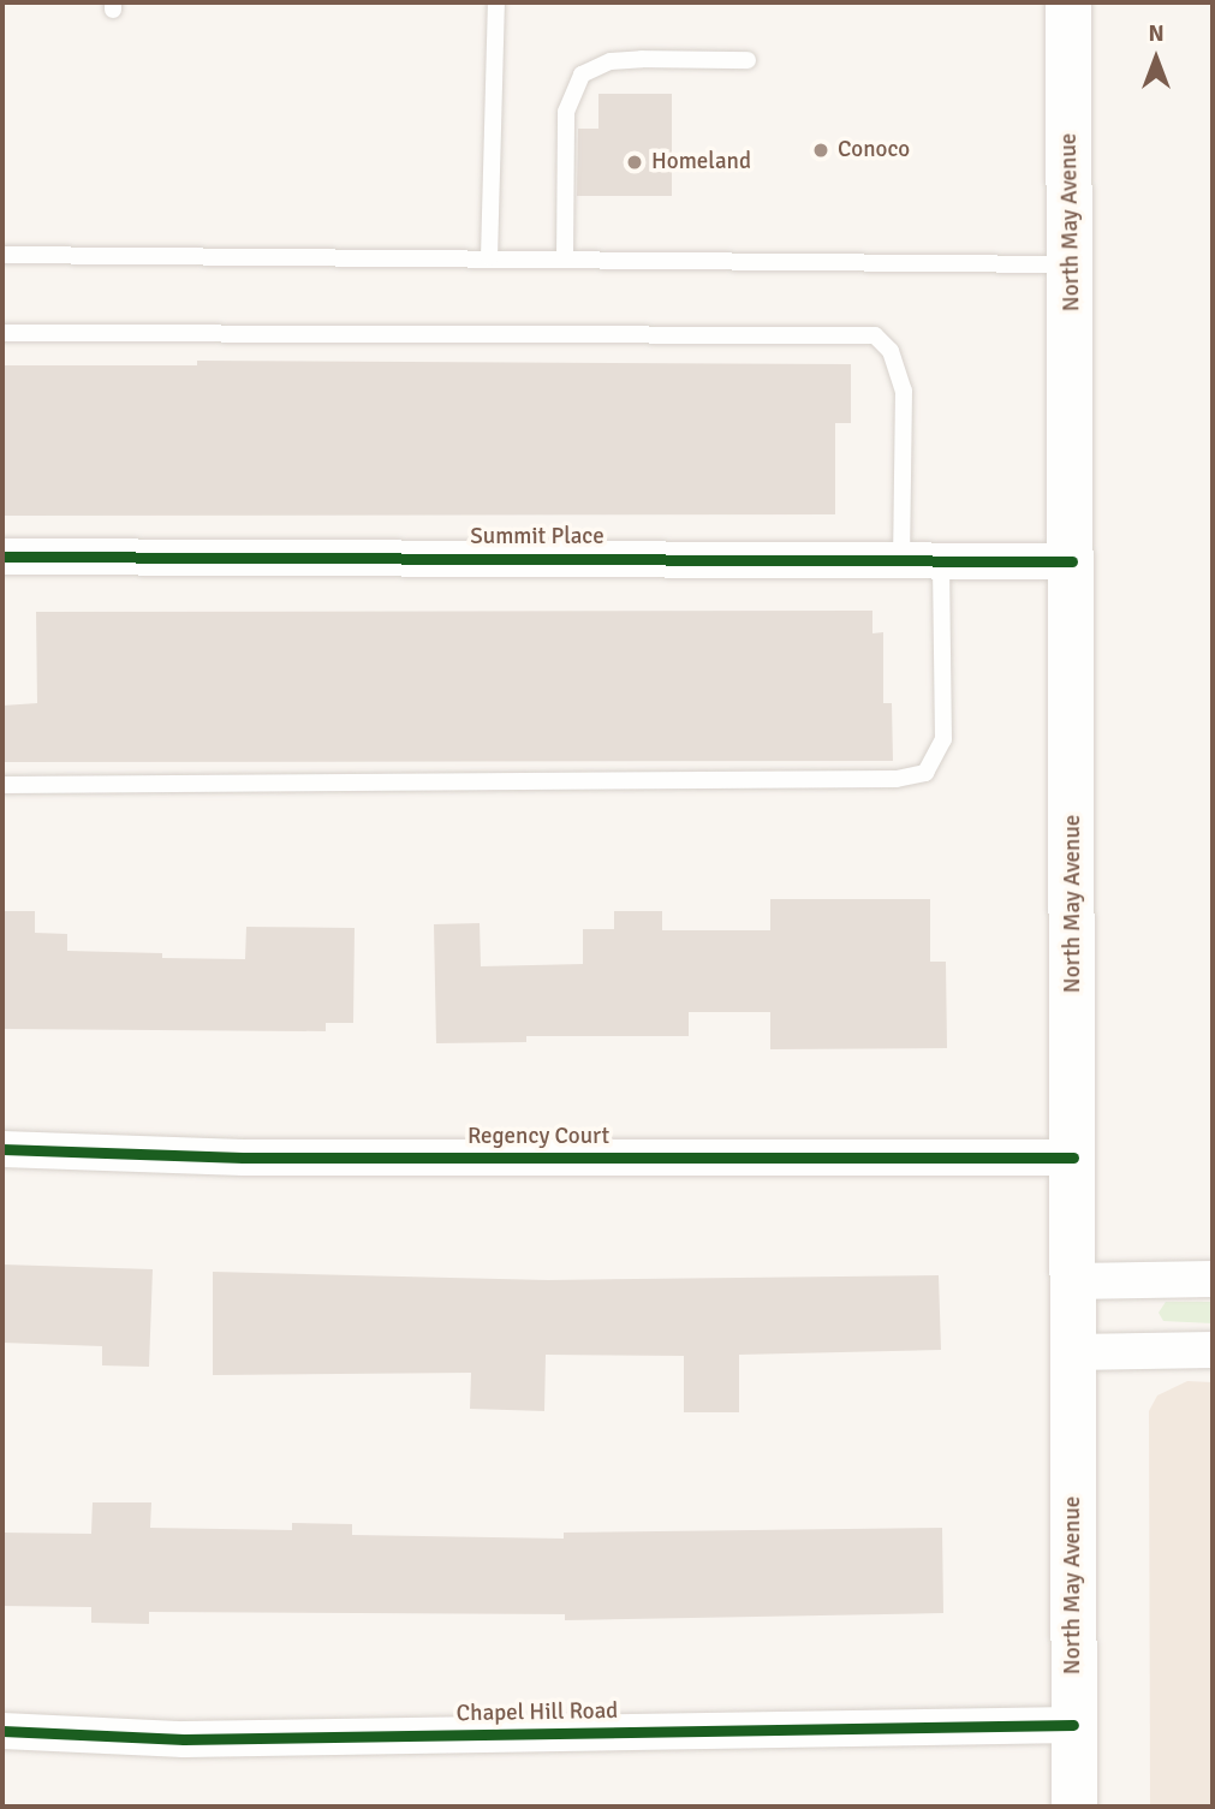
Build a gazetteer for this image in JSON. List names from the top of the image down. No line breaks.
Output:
{"streets":{"main road":["North May Avenue"],"street":["Summit Place","Regency Court","Chapel Hill Road"]},"crossings":[["North May Avenue","Summit Place"],["North May Avenue","Regency Court"],["North May Avenue","Chapel Hill Road"]],"places":["Conoco","Homeland"],"north":"top"}
